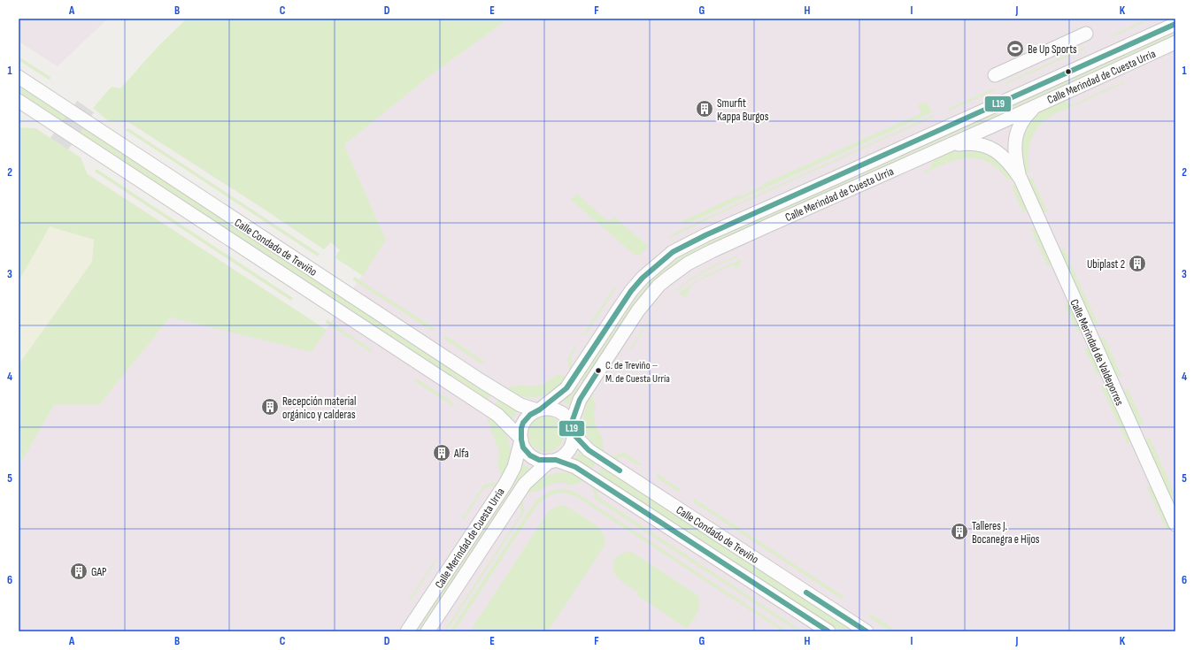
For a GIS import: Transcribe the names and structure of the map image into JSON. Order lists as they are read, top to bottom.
{
  "streets": {
    "street": ["Calle Merindad de Cuesta Urria", "Calle Condado de Treviño", "Calle Merindad de Valdeporres"]
  },
  "crossings": [
    ["Calle Merindad de Cuesta Urria", "Calle Condado de Treviño"],
    ["Calle Merindad de Cuesta Urria", "Calle Merindad de Valdeporres"]
  ],
  "places": {
    "sports": ["Be Up Sports"],
    "building": [
      "Smurfit Kappa Burgos",
      "Ubiplast 2",
      "Recepción material orgánico y calderas",
      "Alfa",
      "Talleres J. Bocanegra e Hijos",
      "GAP"
    ],
    "other": ["C. de Treviño – M. de Cuesta Urría"]
  },
  "lines": ["transit line L19"],
  "grid": {
    "columns": [
      "A",
      "B",
      "C",
      "D",
      "E",
      "F",
      "G",
      "H",
      "I",
      "J",
      "K"
    ],
    "rows": [
      "1",
      "2",
      "3",
      "4",
      "5",
      "6"
    ]
  }
}
